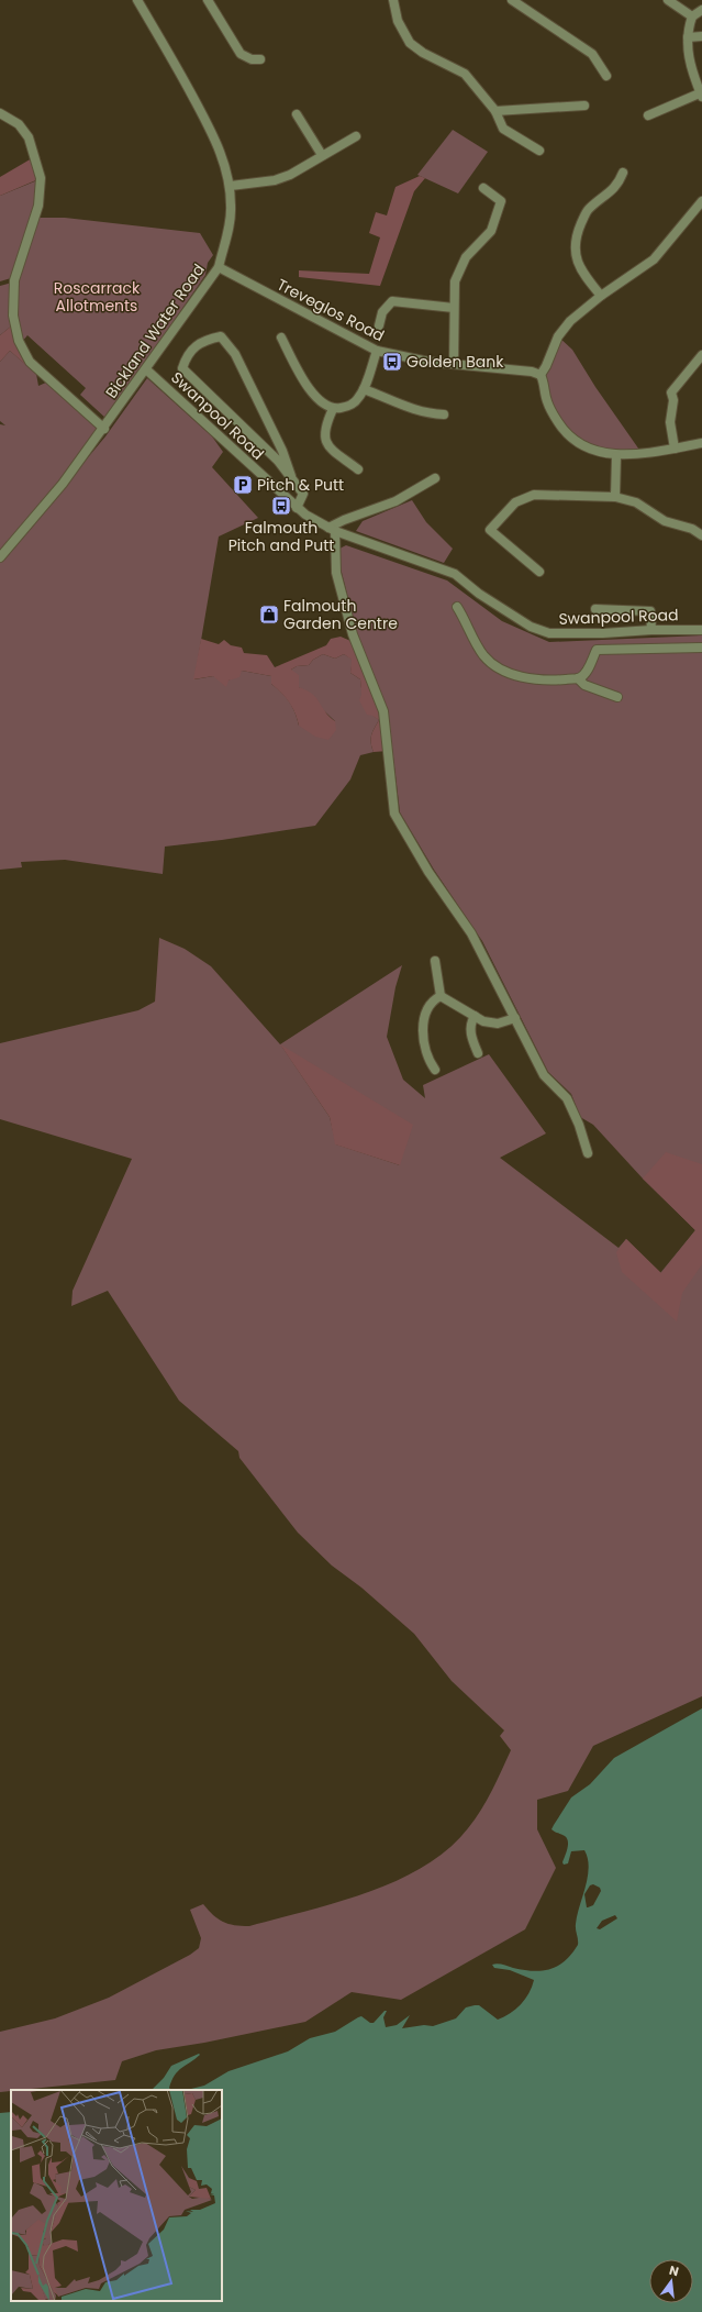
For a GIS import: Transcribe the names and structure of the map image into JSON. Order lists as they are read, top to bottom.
{
  "streets": {
    "street": ["Treveglos Road", "Bickland Water Road", "Swanpool Road"]
  },
  "crossings": [
    ["Treveglos Road", "Bickland Water Road"],
    ["Bickland Water Road", "Swanpool Road"]
  ],
  "parks": ["Roscarrack Allotments"],
  "places": {
    "bus stop": ["Golden Bank", "Falmouth Pitch and Putt"],
    "parking": ["Pitch & Putt"],
    "shop": ["Falmouth Garden Centre"]
  },
  "north": "top"
}
